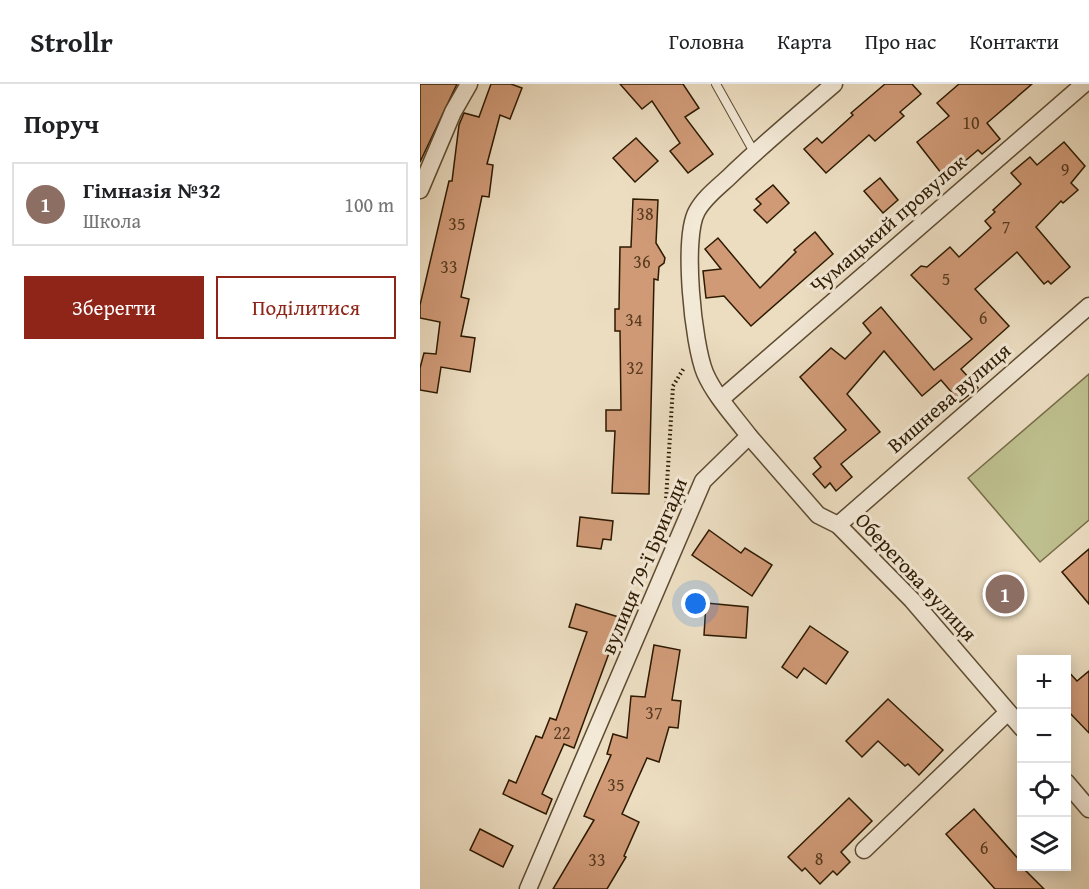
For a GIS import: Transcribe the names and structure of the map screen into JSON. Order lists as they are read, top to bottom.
{
  "streets": {
    "street": [
      "Чумацький провулок",
      "Вишнева вулиця",
      "вулиця 79-ї Бригади",
      "Оберегова вулиця"
    ]
  },
  "crossings": [
    ["Вишнева вулиця", "Оберегова вулиця"],
    ["вулиця 79-ї Бригади", "Оберегова вулиця"]
  ],
  "house_numbers": [
    "10",
    "9",
    "38",
    "35",
    "7",
    "36",
    "33",
    "5",
    "6",
    "34",
    "32",
    "37",
    "22",
    "35",
    "6",
    "8",
    "33"
  ],
  "page": {
    "header": "Strollr",
    "nav": [
      "Головна",
      "Карта",
      "Про нас",
      "Контакти"
    ],
    "heading": "Поруч",
    "list": [
      {
        "mark": "1",
        "name": "Гімназія №32",
        "note": "Школа",
        "value": "100 m"
      }
    ],
    "buttons": ["Зберегти", "Поділитися"],
    "pins": "1",
    "map_buttons": ["+", "−"]
  }
}
